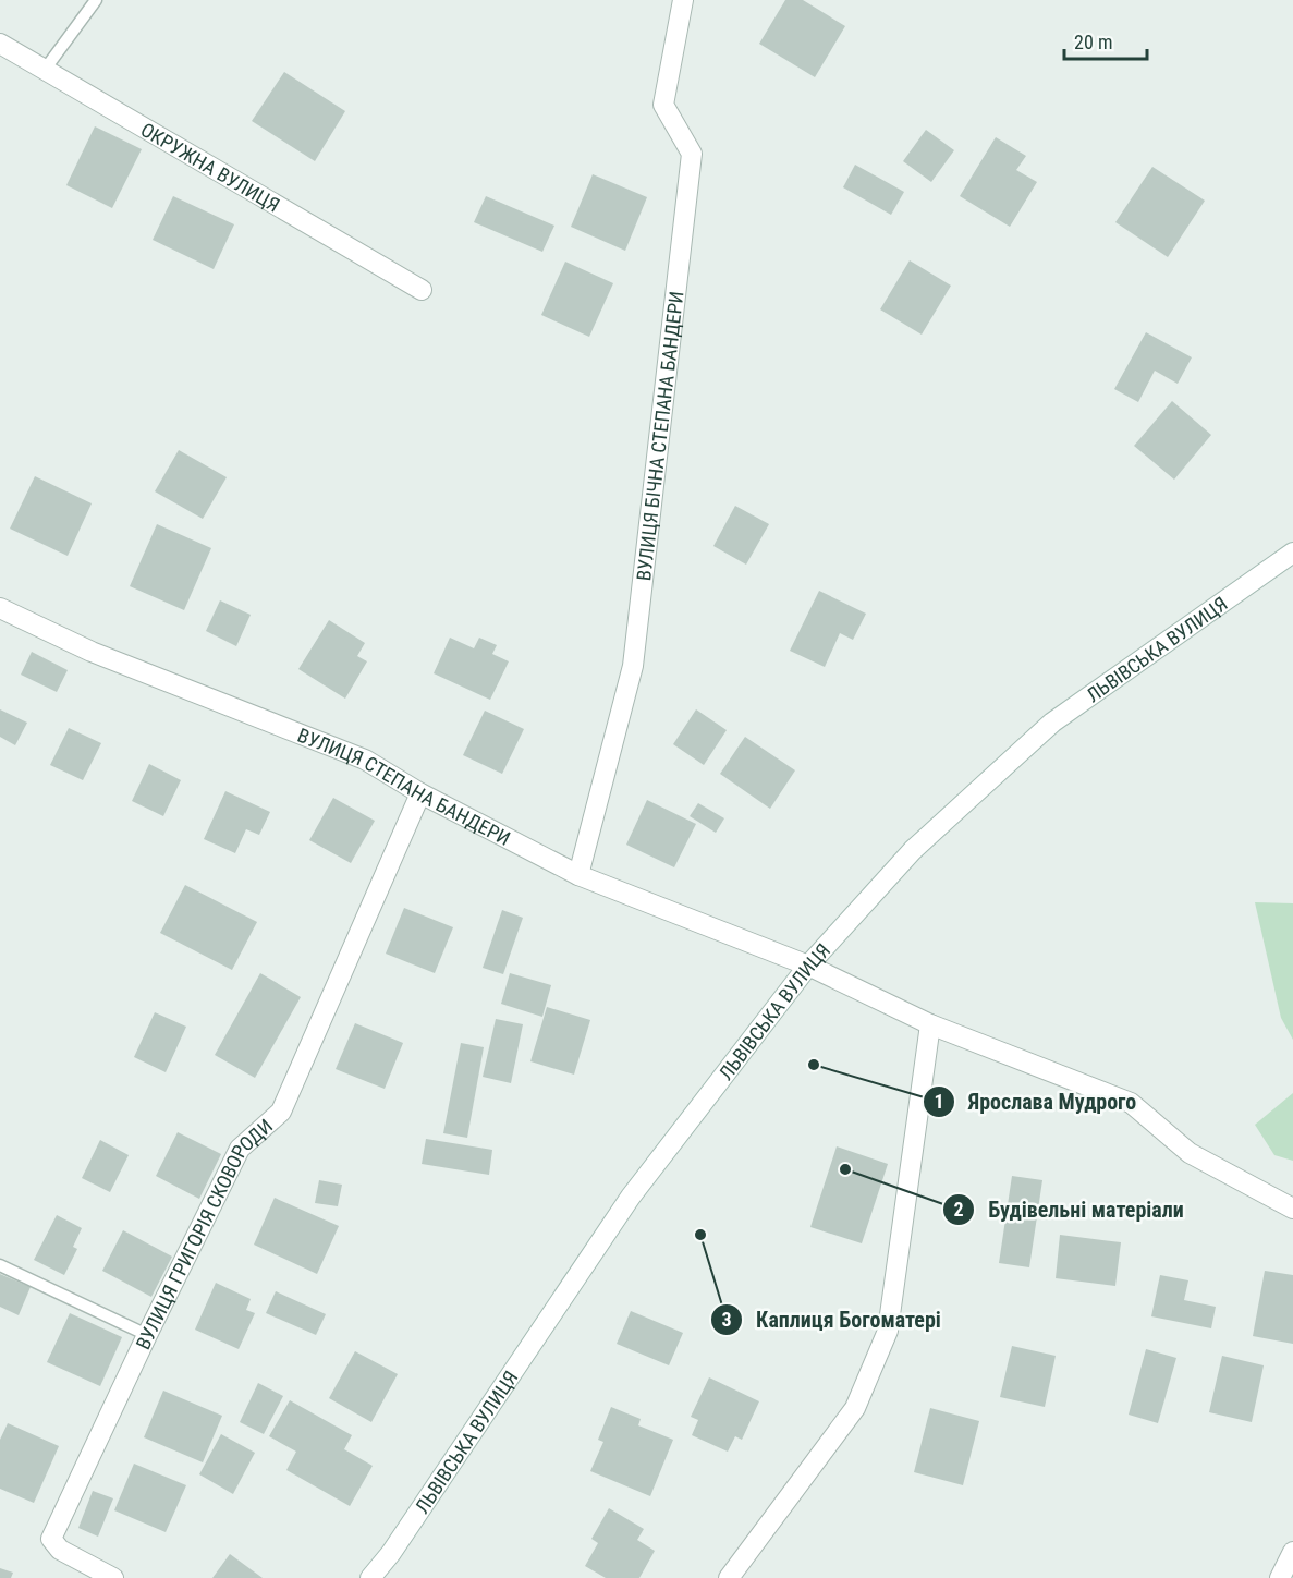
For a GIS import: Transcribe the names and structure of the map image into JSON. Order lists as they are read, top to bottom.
{
  "streets": {
    "street": [
      "ОКРУЖНА ВУЛИЦЯ",
      "ВУЛИЦЯ БІЧНА СТЕПАНА БАНДЕРИ",
      "ЛЬВІВСЬКА ВУЛИЦЯ",
      "ВУЛИЦЯ СТЕПАНА БАНДЕРИ",
      "ВУЛИЦЯ ГРИГОРІЯ СКОВОРОДИ"
    ]
  },
  "crossings": [
    ["ВУЛИЦЯ БІЧНА СТЕПАНА БАНДЕРИ", "ВУЛИЦЯ СТЕПАНА БАНДЕРИ"],
    ["ЛЬВІВСЬКА ВУЛИЦЯ", "ВУЛИЦЯ СТЕПАНА БАНДЕРИ"],
    ["ВУЛИЦЯ СТЕПАНА БАНДЕРИ", "ВУЛИЦЯ ГРИГОРІЯ СКОВОРОДИ"]
  ],
  "places": ["Ярослава Мудрого", "Будівельні матеріали", "Каплиця Богоматері"],
  "scale_bar": "20 m"
}
